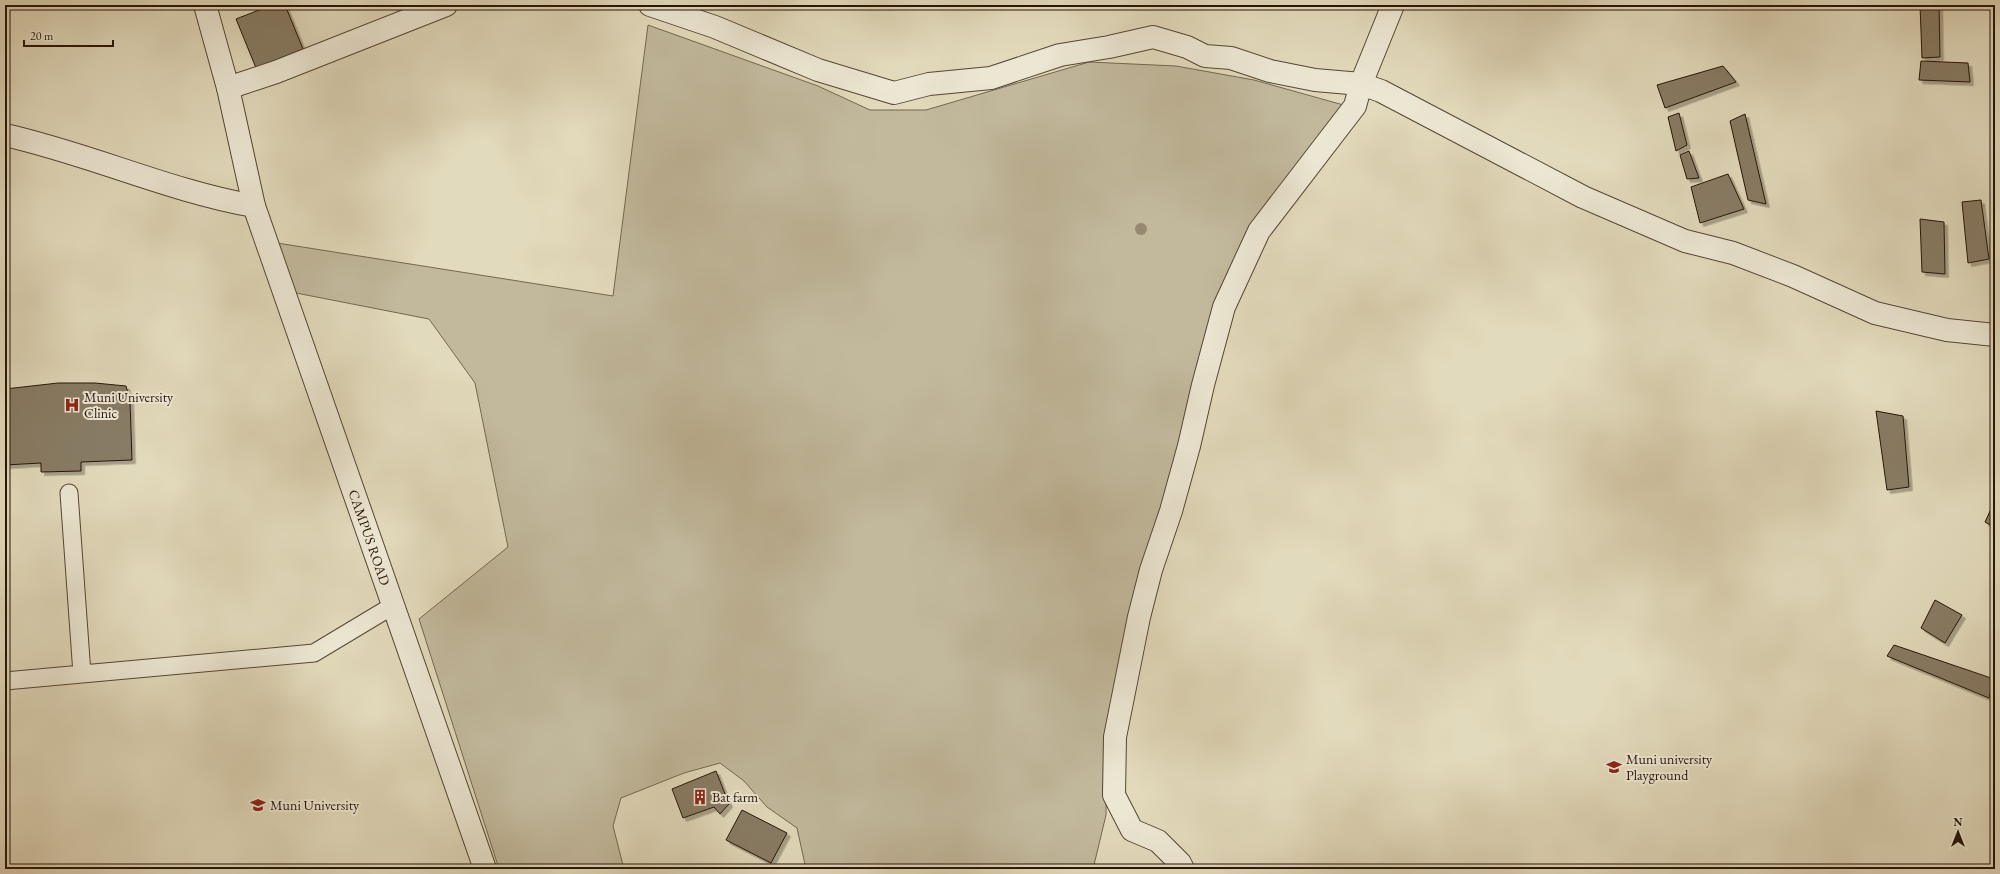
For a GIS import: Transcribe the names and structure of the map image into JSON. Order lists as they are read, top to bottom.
{
  "streets": {
    "street": ["CAMPUS ROAD"]
  },
  "places": {
    "hospital": ["Muni University Clinic"],
    "school or university": ["Muni university Playground", "Muni University"],
    "building": ["Bat farm"]
  },
  "scale_bar": "20 m",
  "north": "top"
}
